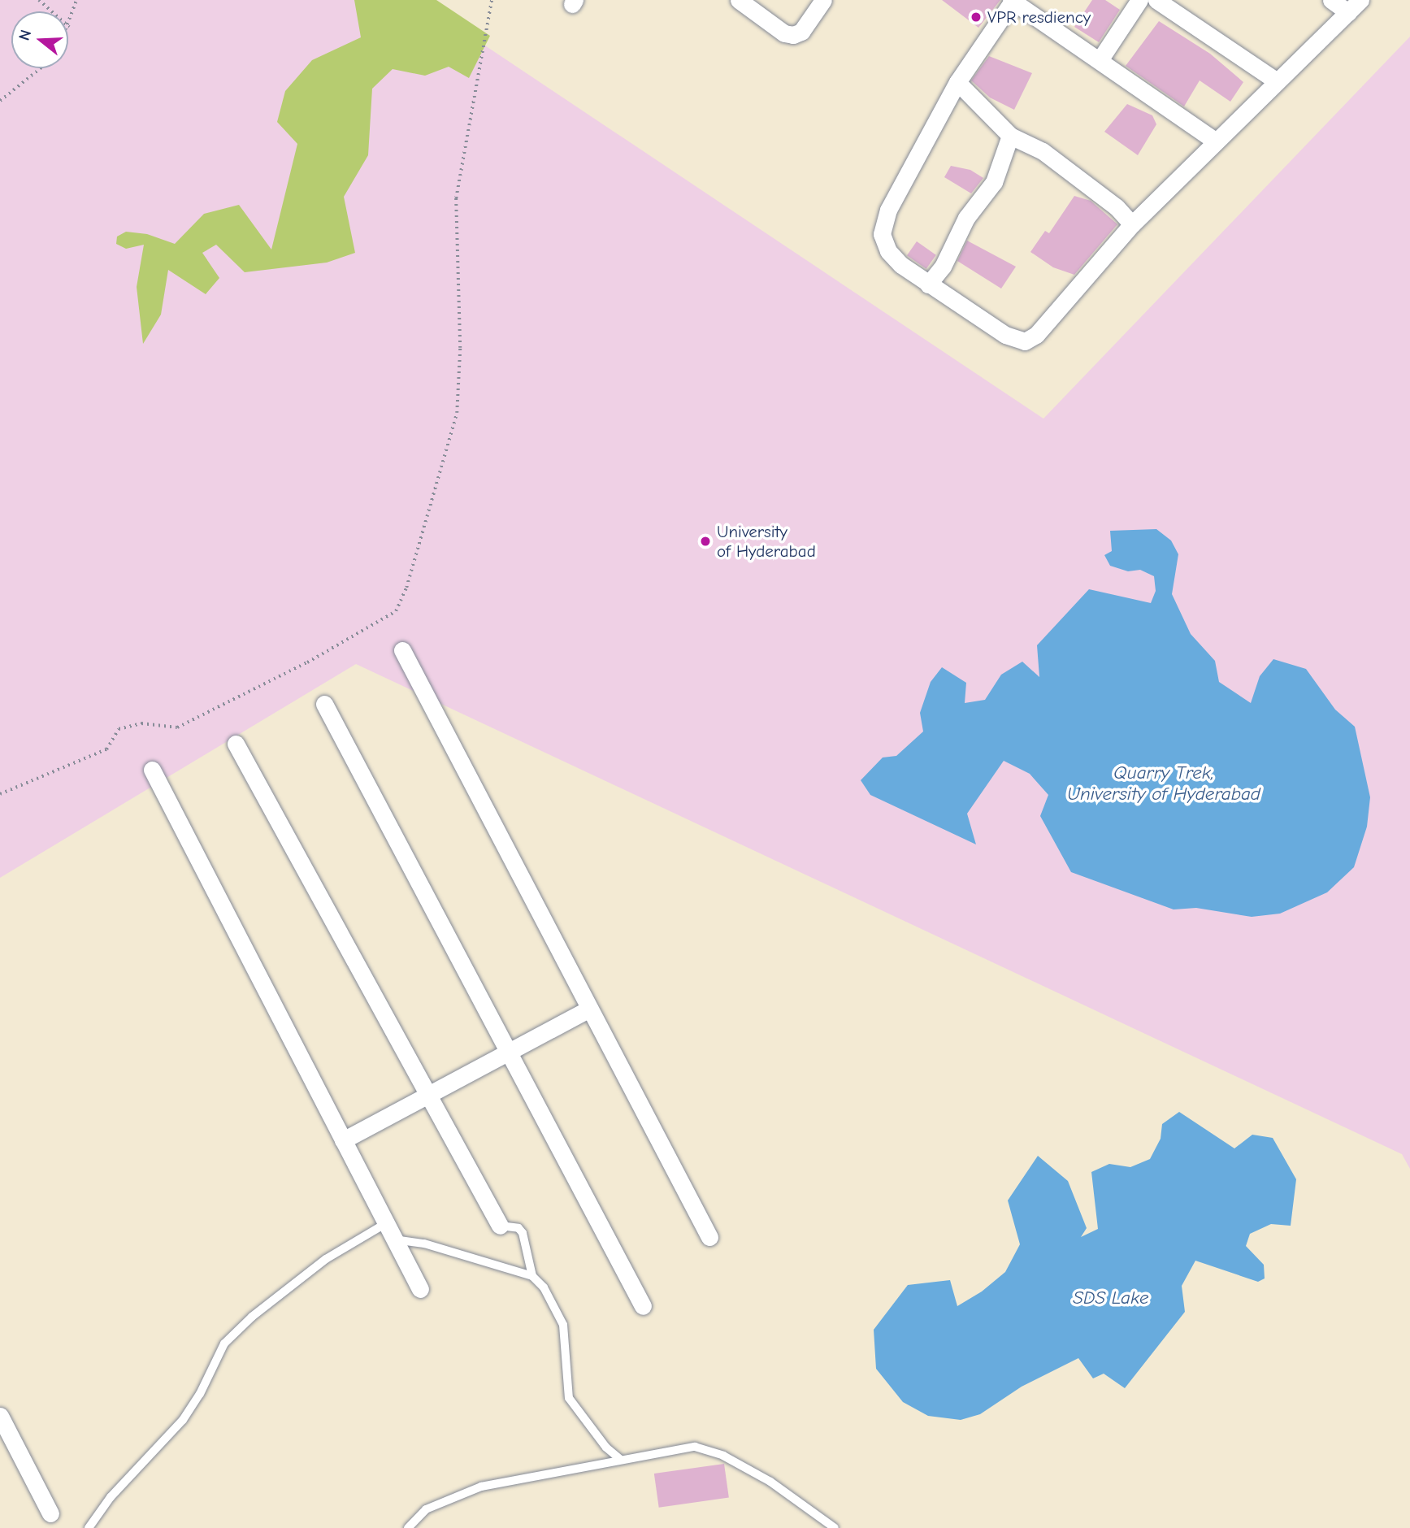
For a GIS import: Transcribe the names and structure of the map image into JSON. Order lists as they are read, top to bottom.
{
  "water": ["Quarry Trek, University of Hyderabad", "SDS Lake"],
  "places": ["VPR resdiency", "University of Hyderabad"],
  "north": "left"
}
